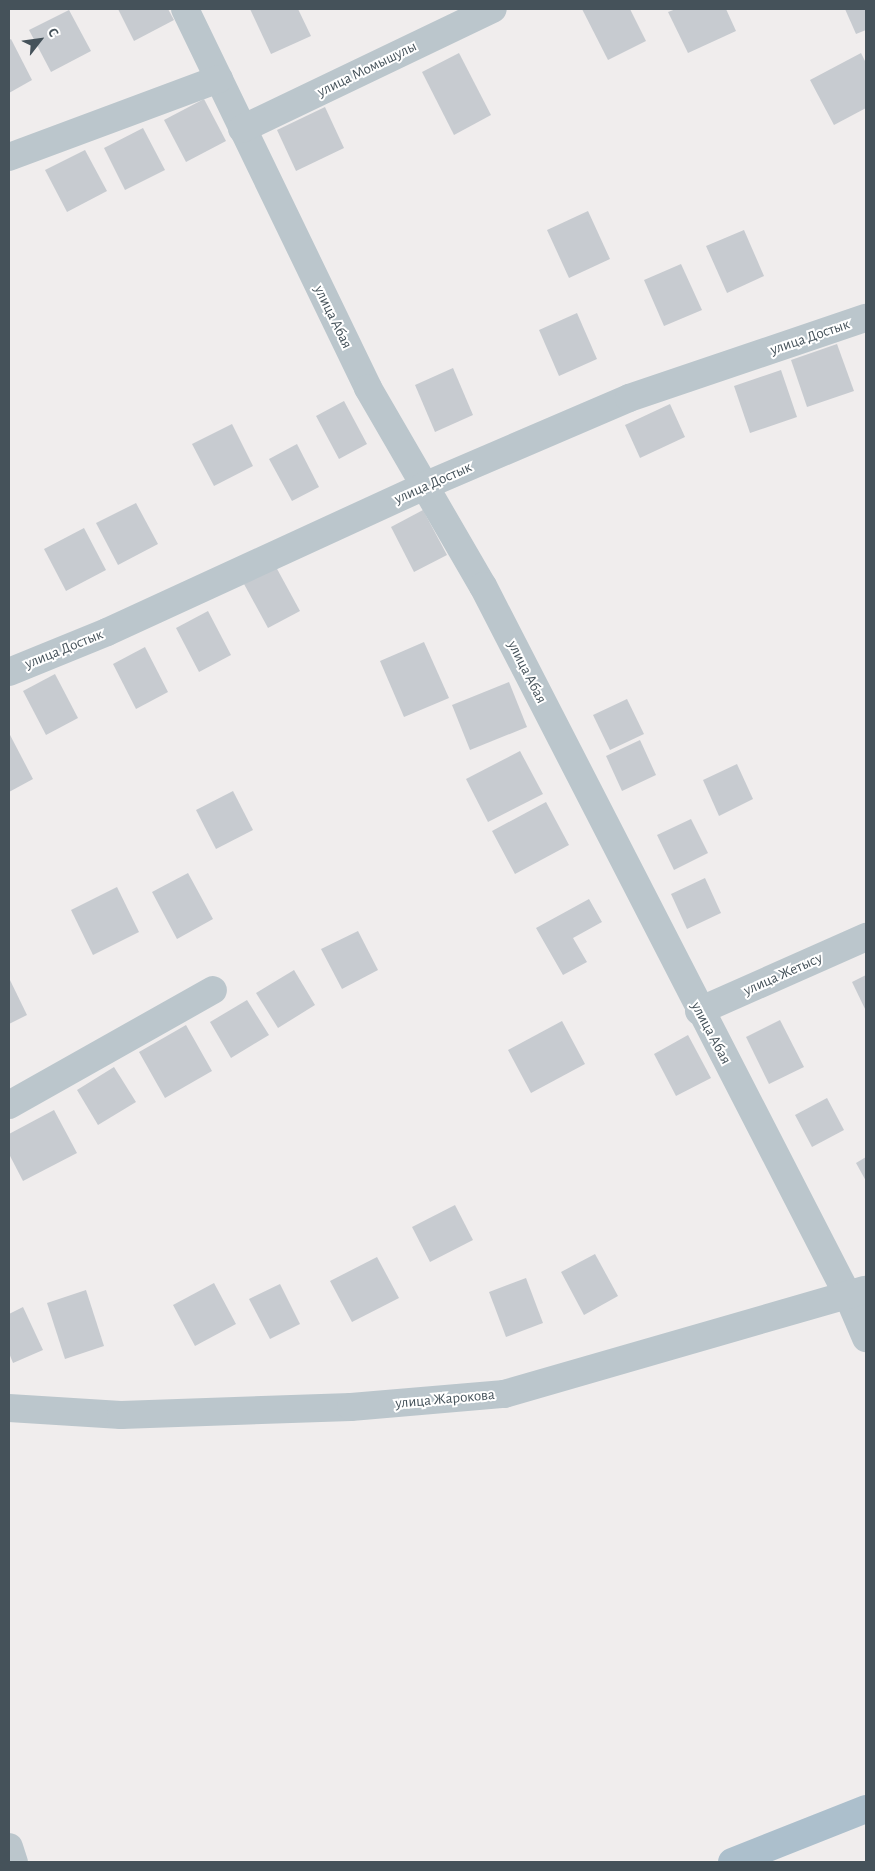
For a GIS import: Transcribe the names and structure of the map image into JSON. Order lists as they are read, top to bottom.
{
  "streets": {
    "street": [
      "улица Момышулы",
      "улица Абая",
      "улица Достык",
      "улица Жетысу",
      "улица Жарокова"
    ]
  },
  "crossings": [
    ["улица Момышулы", "улица Абая"],
    ["улица Абая", "улица Достык"],
    ["улица Абая", "улица Жетысу"],
    ["улица Абая", "улица Жарокова"]
  ],
  "north": "top right"
}
